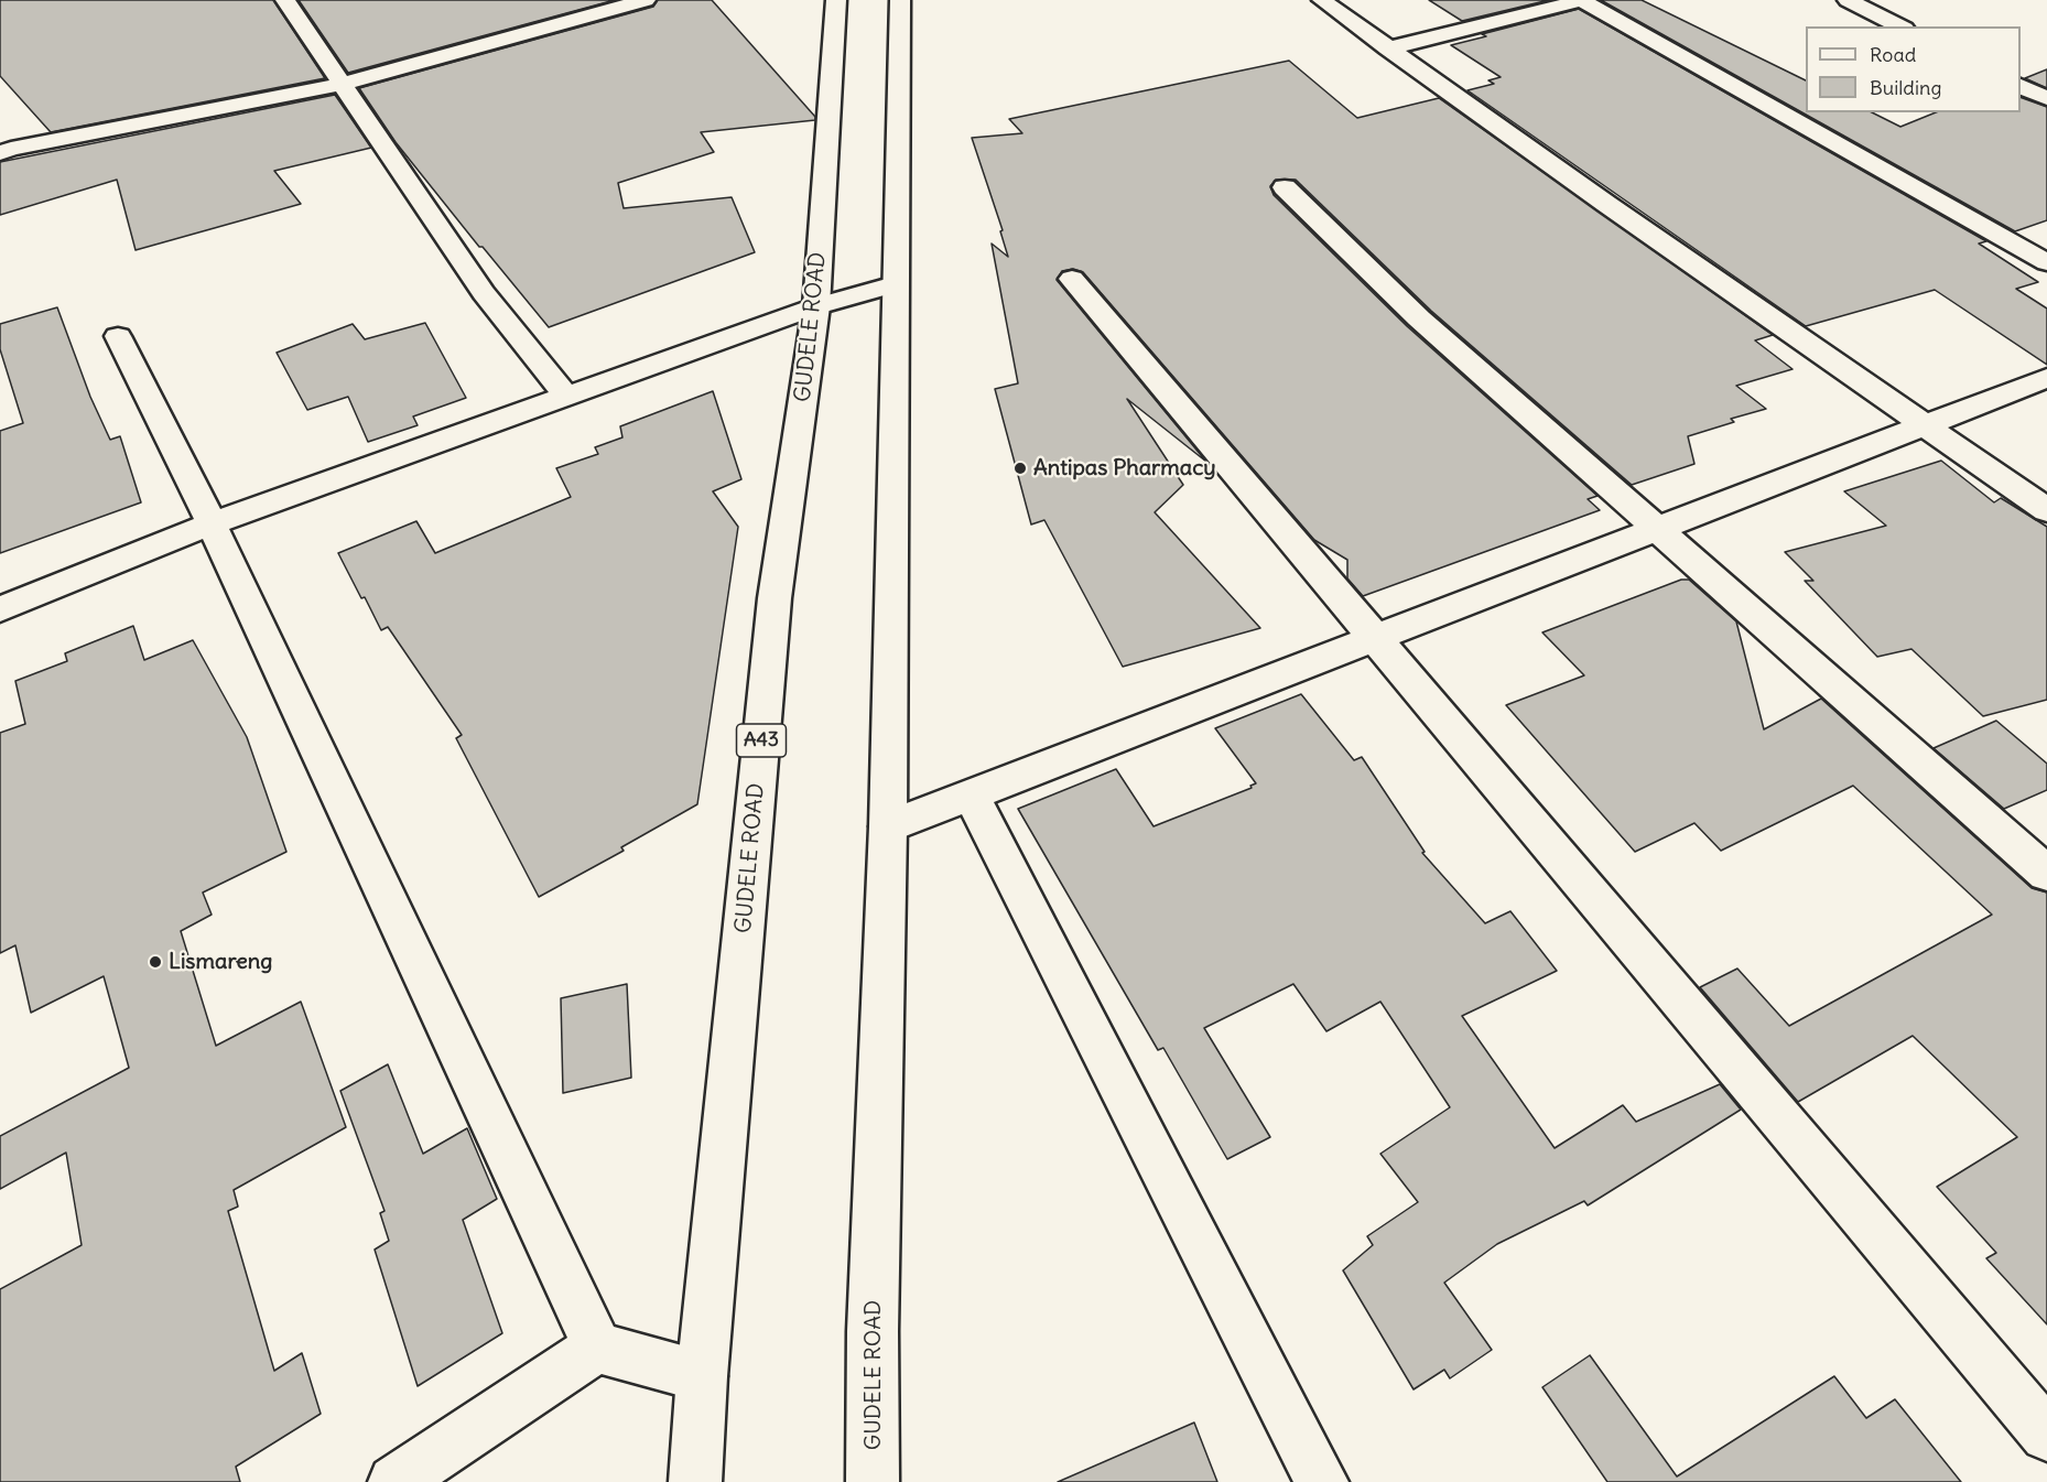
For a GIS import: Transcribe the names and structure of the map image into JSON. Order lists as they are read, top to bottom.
{
  "streets": {
    "main road": ["GUDELE ROAD", "A43"]
  },
  "places": ["Antipas Pharmacy", "Lismareng"],
  "legend": ["Road", "Building"]
}
